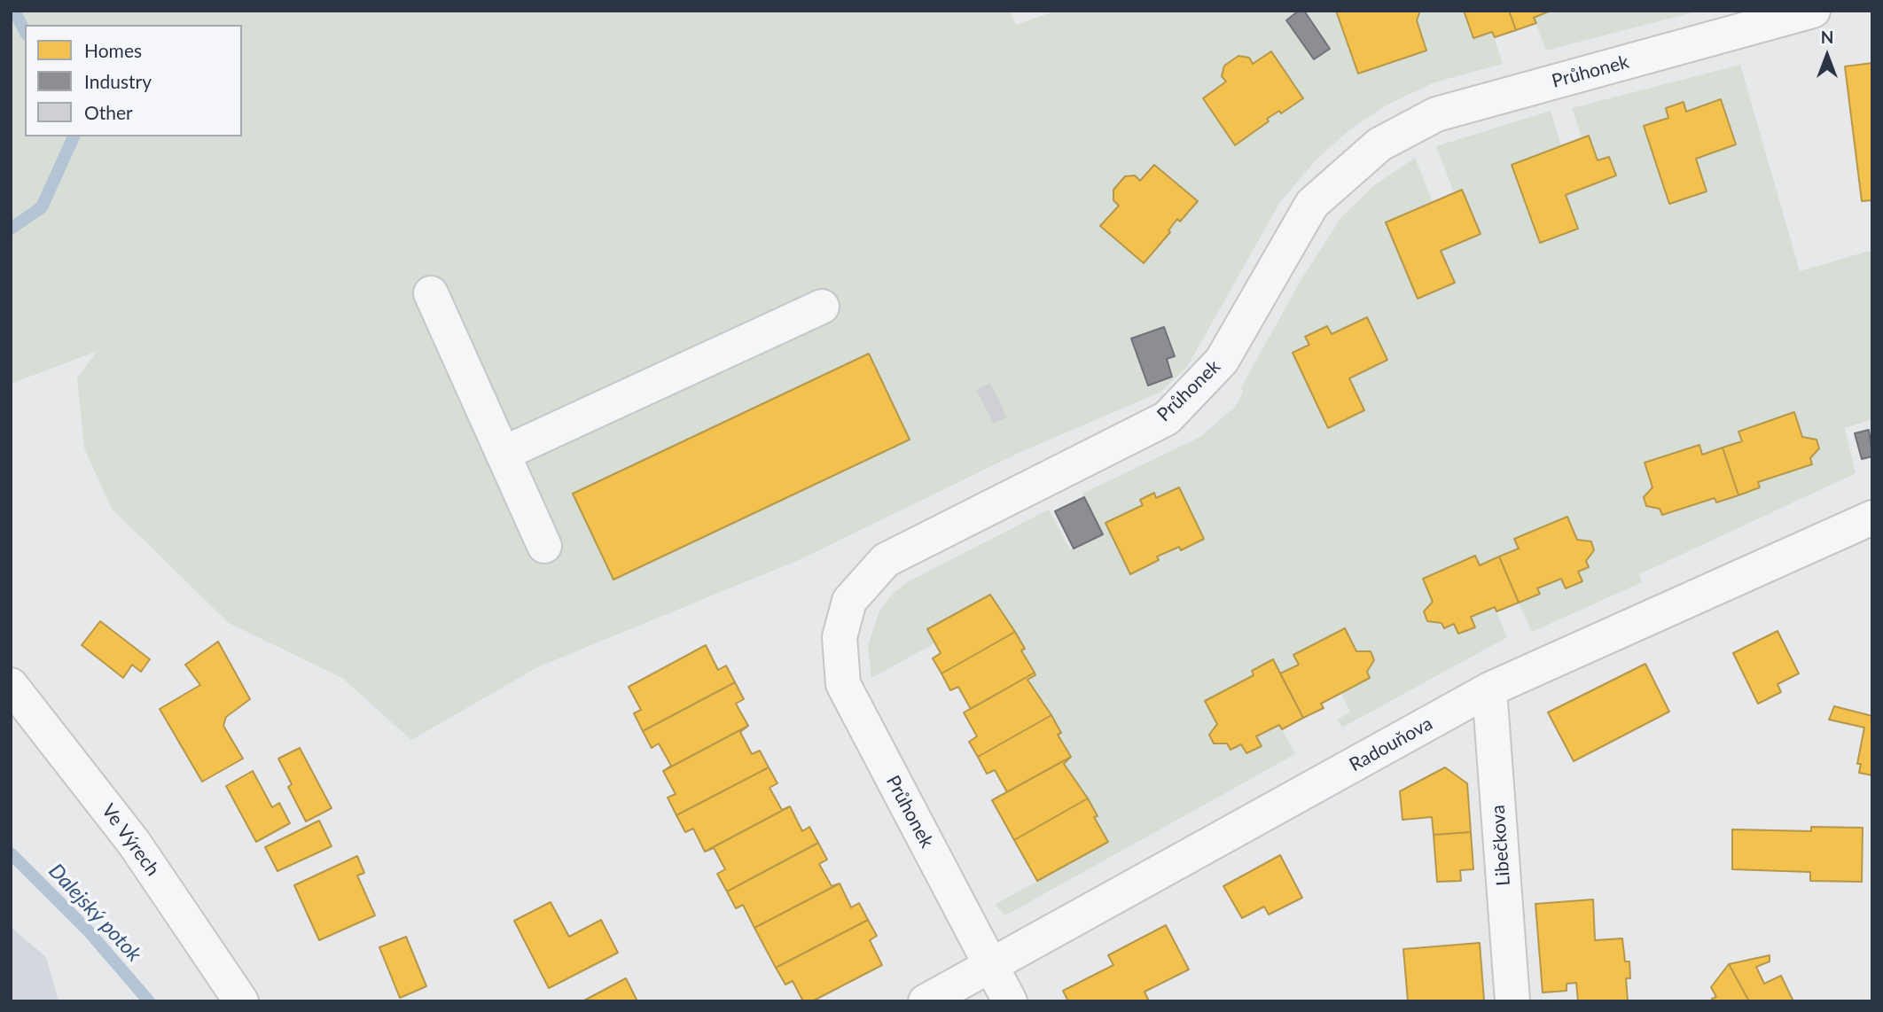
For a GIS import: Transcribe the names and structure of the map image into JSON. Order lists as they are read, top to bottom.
{
  "streets": {
    "street": [
      "Průhonek",
      "Radouňova",
      "Ve Výrech",
      "Libečkova"
    ]
  },
  "crossings": [
    ["Průhonek", "Radouňova"],
    ["Radouňova", "Libečkova"]
  ],
  "water": ["Dalejský potok"],
  "legend": ["Homes", "Industry", "Other"],
  "north": "top"
}
